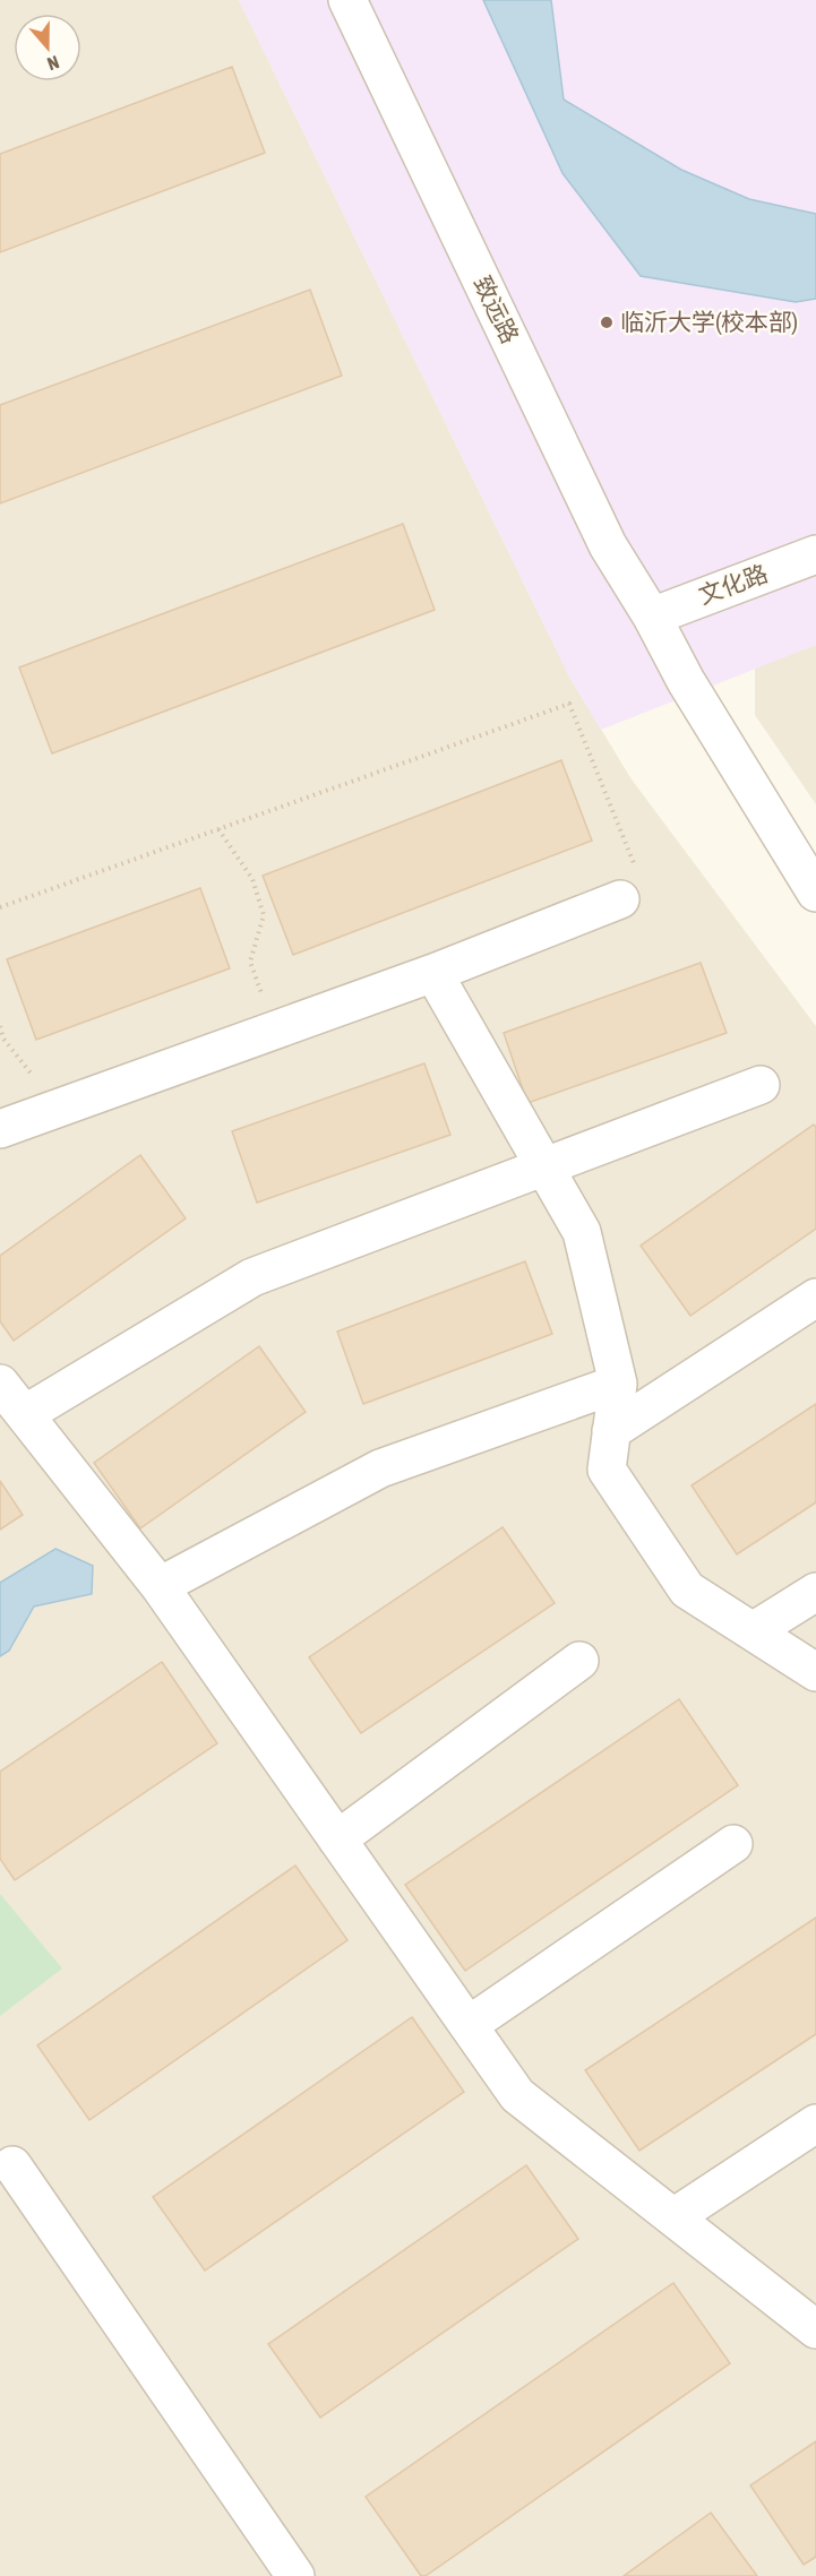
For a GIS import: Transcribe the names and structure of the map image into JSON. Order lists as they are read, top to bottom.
{
  "streets": {
    "street": ["致远路", "文化路"]
  },
  "crossings": [
    ["致远路", "文化路"]
  ],
  "places": ["临沂大学(校本部)"],
  "north": "bottom"
}
